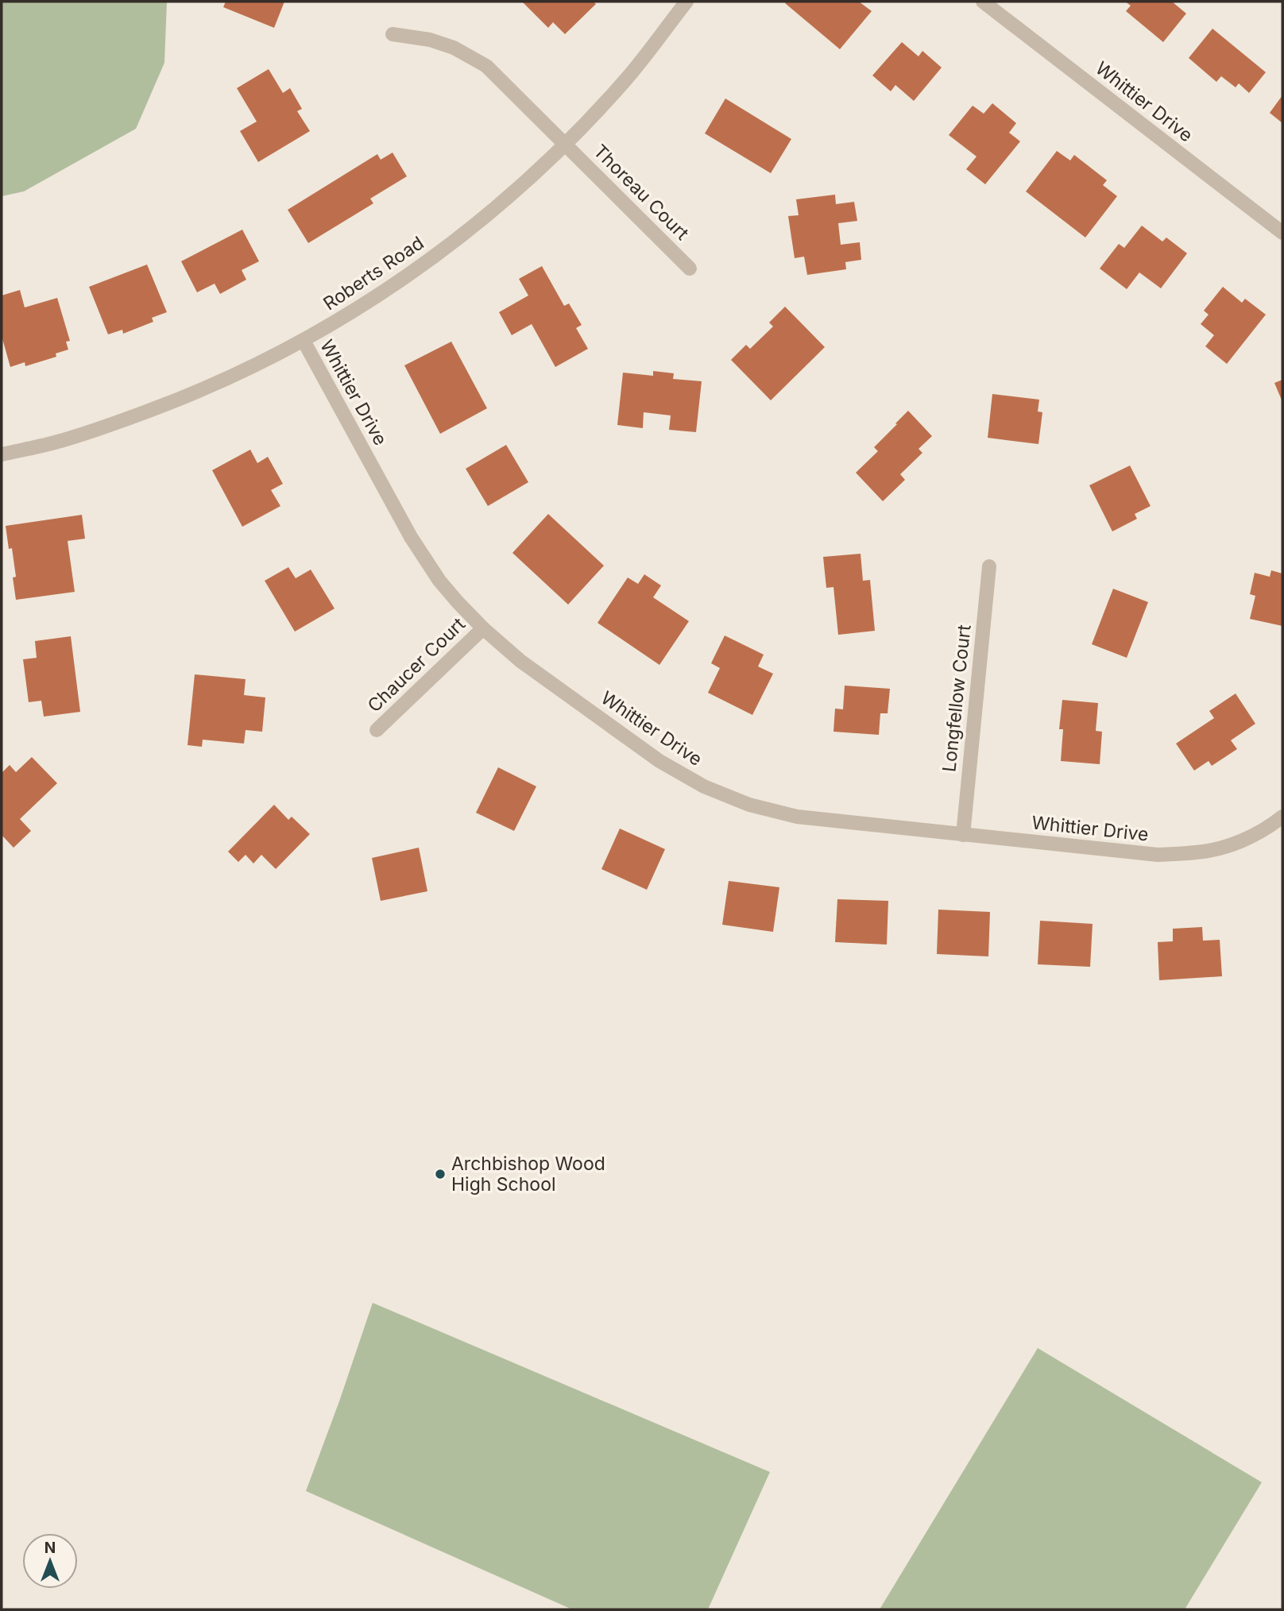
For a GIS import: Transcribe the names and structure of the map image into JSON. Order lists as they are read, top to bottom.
{
  "streets": {
    "street": [
      "Whittier Drive",
      "Thoreau Court",
      "Roberts Road",
      "Chaucer Court",
      "Longfellow Court"
    ]
  },
  "crossings": [
    ["Whittier Drive", "Roberts Road"],
    ["Whittier Drive", "Chaucer Court"],
    ["Whittier Drive", "Longfellow Court"],
    ["Thoreau Court", "Roberts Road"]
  ],
  "places": ["Archbishop Wood High School"],
  "north": "top"
}
